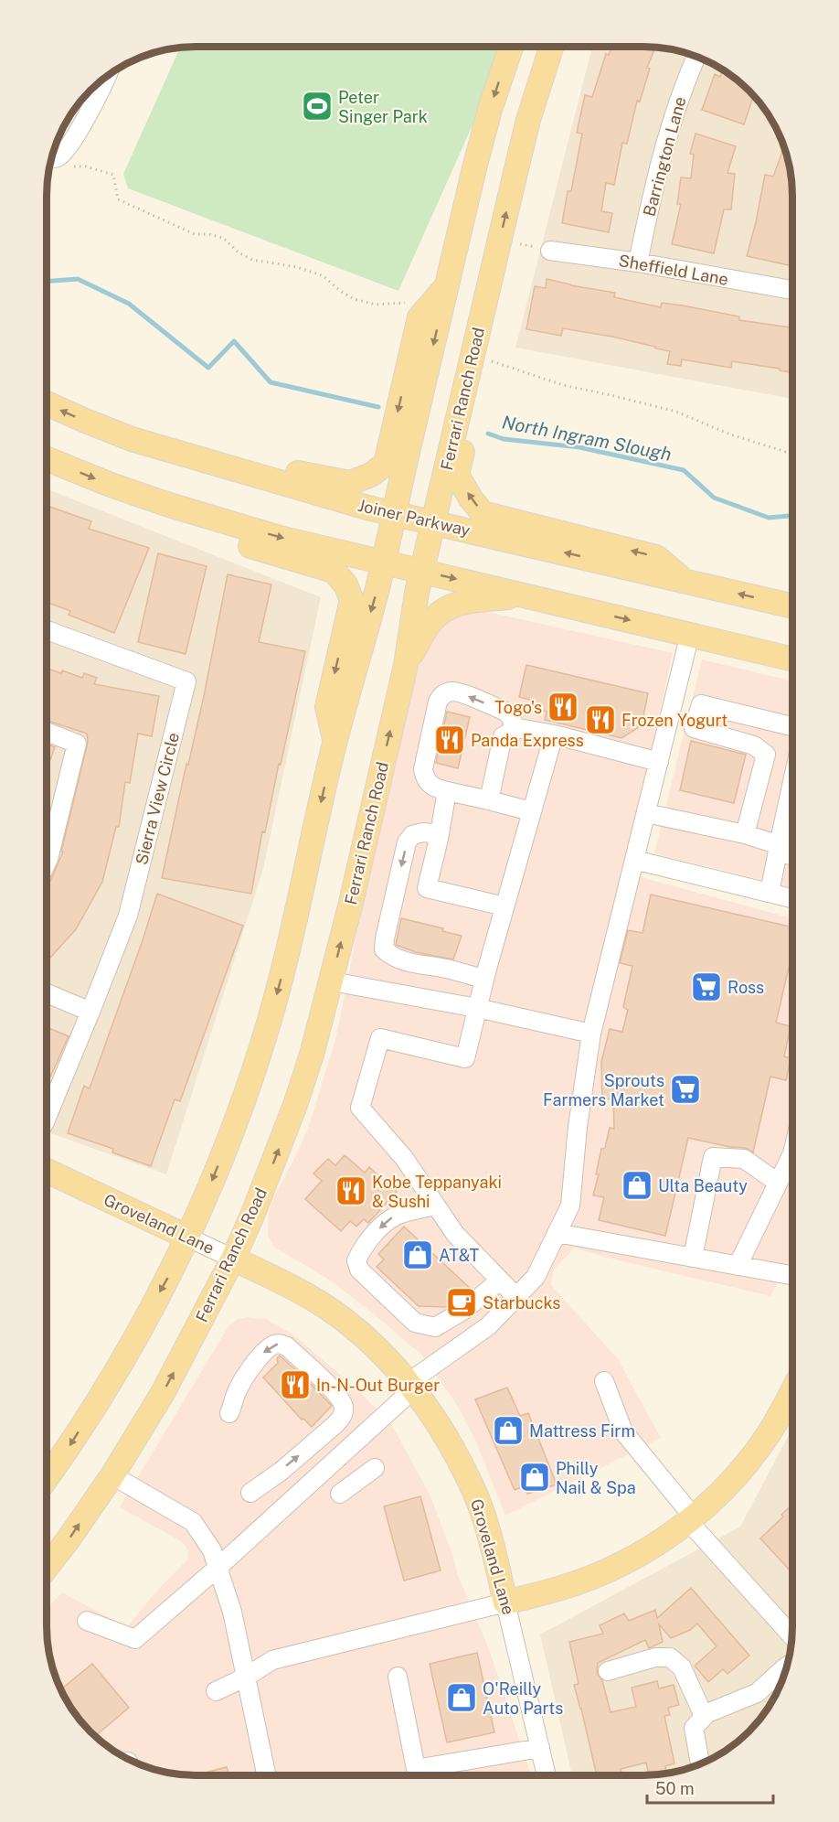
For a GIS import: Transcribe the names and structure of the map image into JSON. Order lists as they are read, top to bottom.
{
  "streets": {
    "main road": ["Ferrari Ranch Road", "Joiner Parkway", "Groveland Lane"],
    "street": ["Barrington Lane", "Sheffield Lane", "Sierra View Circle"]
  },
  "crossings": [
    ["Barrington Lane", "Sheffield Lane"],
    ["Ferrari Ranch Road", "Joiner Parkway"],
    ["Ferrari Ranch Road", "Groveland Lane"]
  ],
  "water": ["North Ingram Slough"],
  "places": {
    "sports": ["Peter Singer Park"],
    "restaurant": [
      "Togo's",
      "Frozen Yogurt",
      "Panda Express",
      "Kobe Teppanyaki & Sushi",
      "In-N-Out Burger"
    ],
    "supermarket": ["Ross", "Sprouts Farmers Market"],
    "shop": [
      "Ulta Beauty",
      "AT&T",
      "Mattress Firm",
      "Philly Nail & Spa",
      "O'Reilly Auto Parts"
    ],
    "cafe": ["Starbucks"]
  },
  "scale_bar": "50 m"
}
